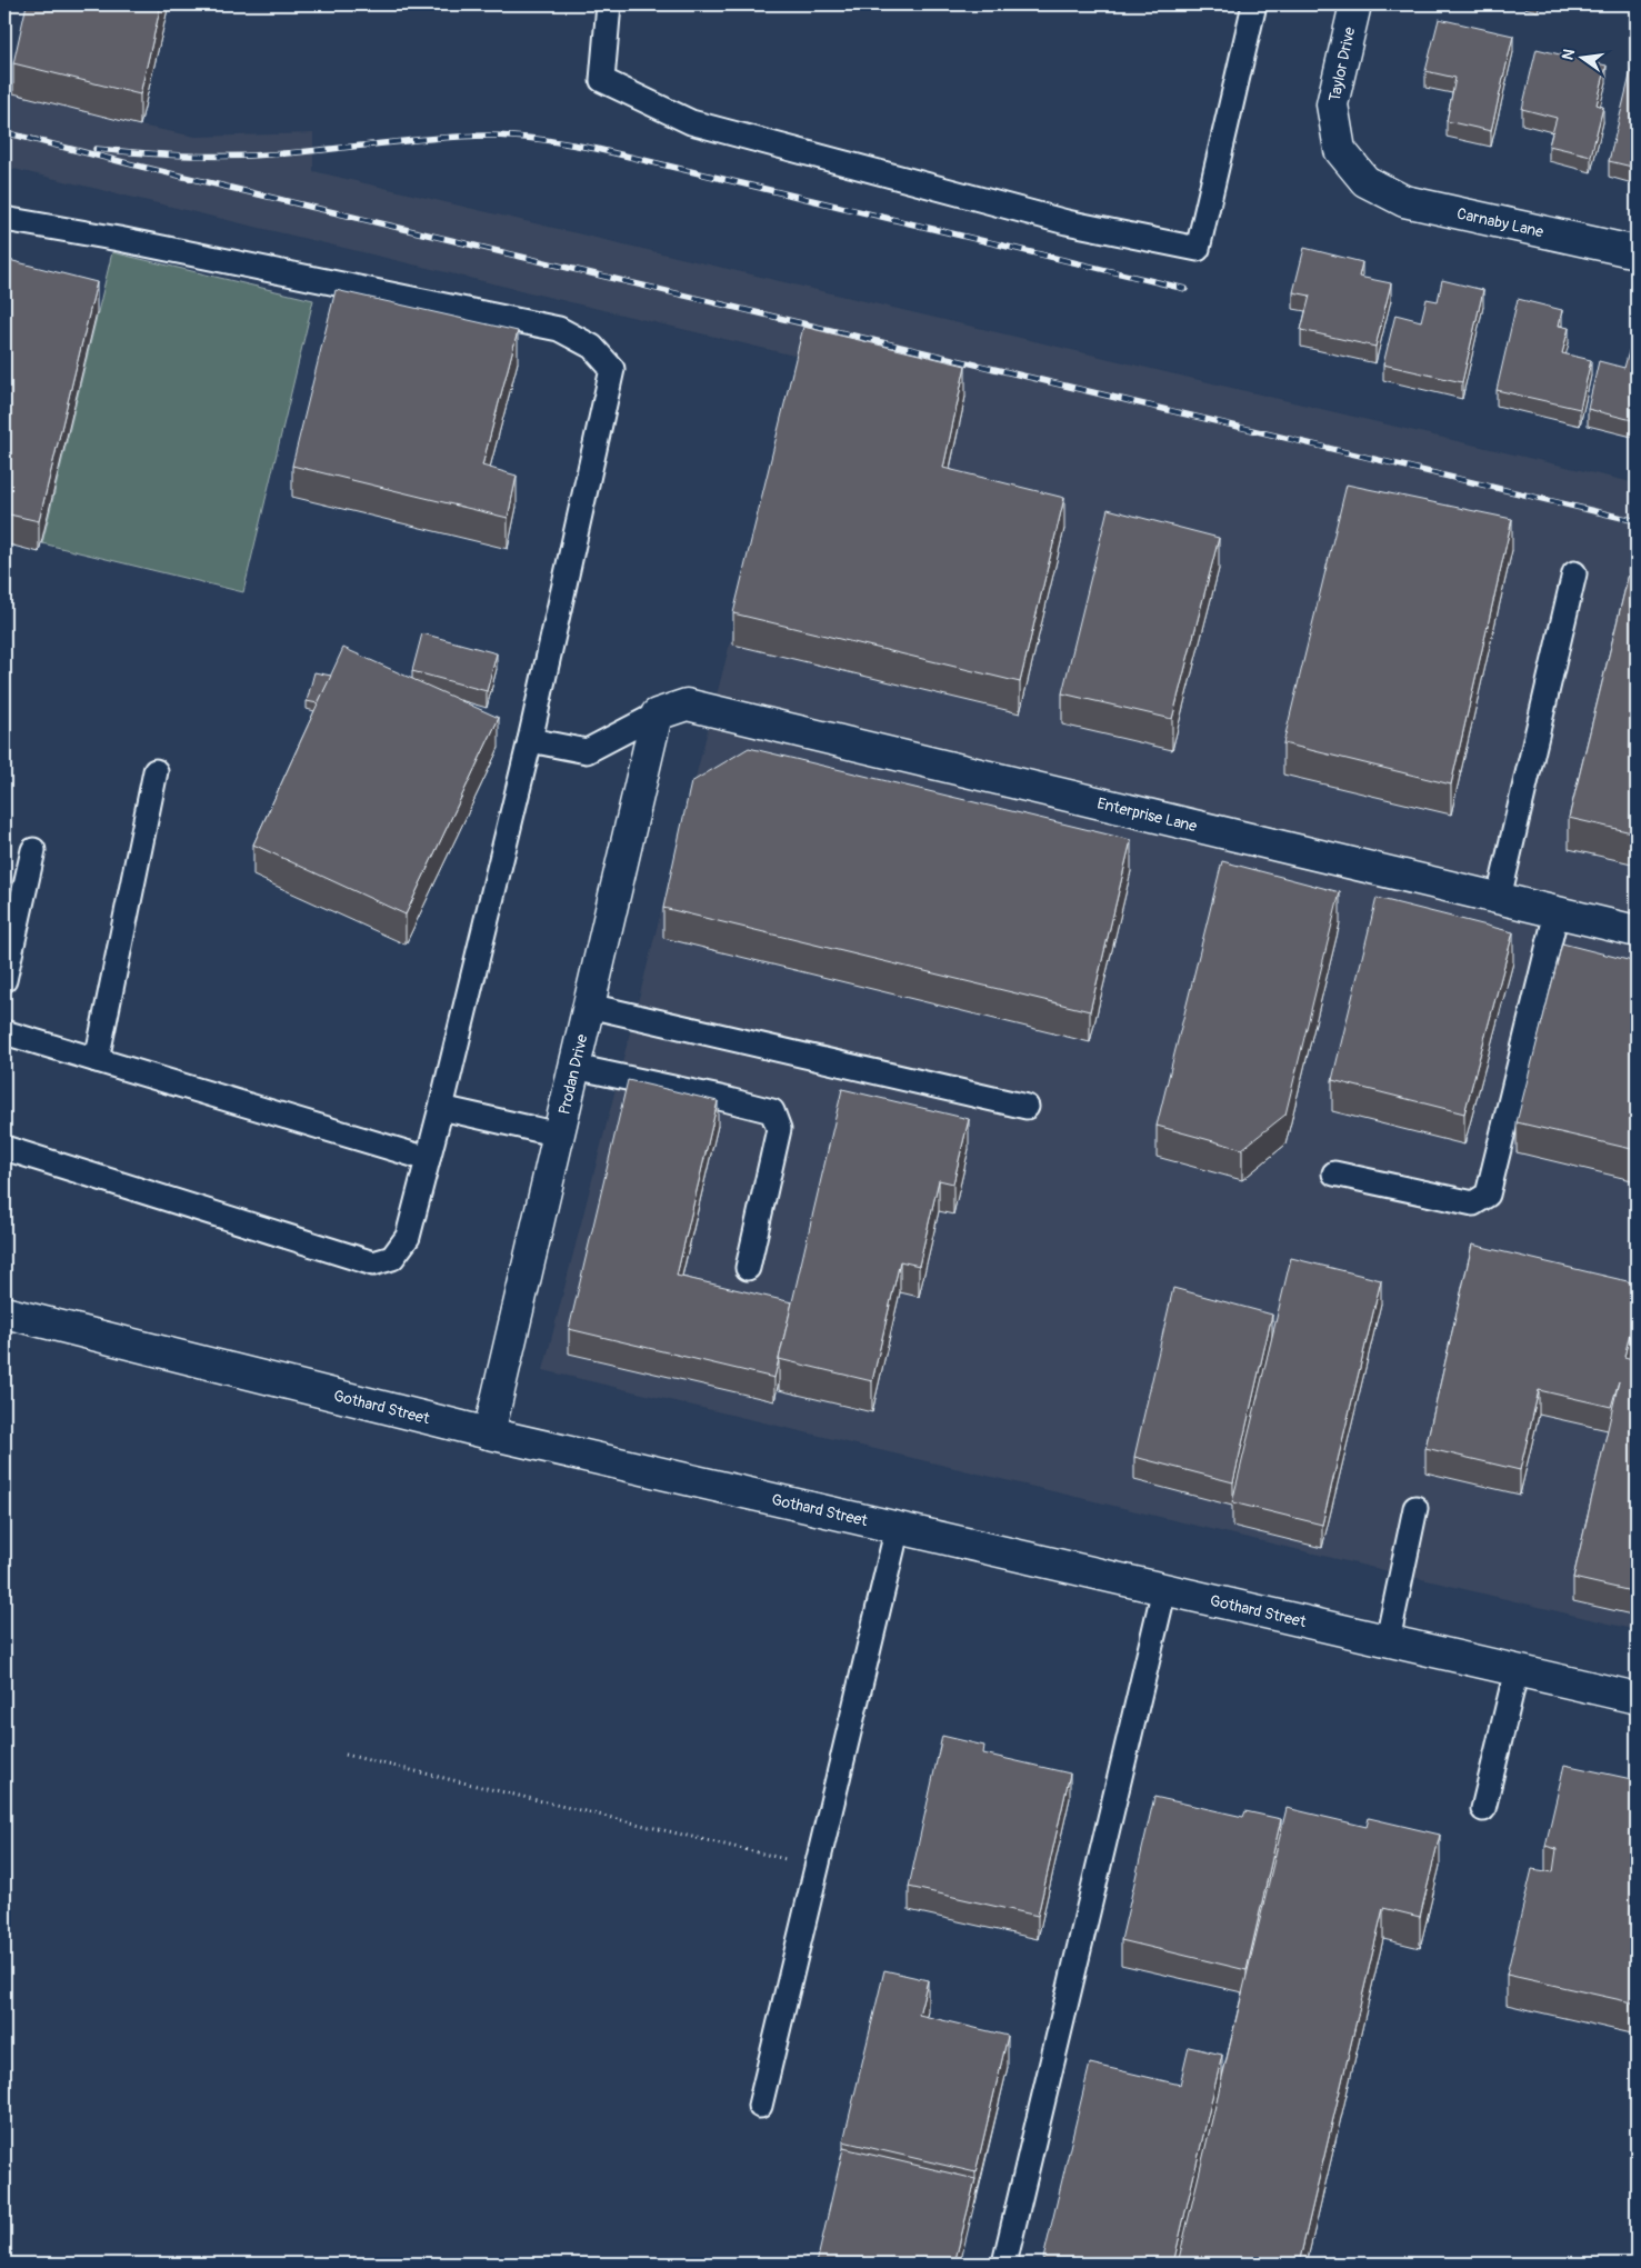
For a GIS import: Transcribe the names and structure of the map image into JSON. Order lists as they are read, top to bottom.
{
  "streets": {
    "street": [
      "Taylor Drive",
      "Carnaby Lane",
      "Enterprise Lane",
      "Prodan Drive",
      "Gothard Street"
    ]
  },
  "crossings": [
    ["Taylor Drive", "Carnaby Lane"],
    ["Enterprise Lane", "Prodan Drive"],
    ["Prodan Drive", "Gothard Street"]
  ],
  "north": "left"
}
